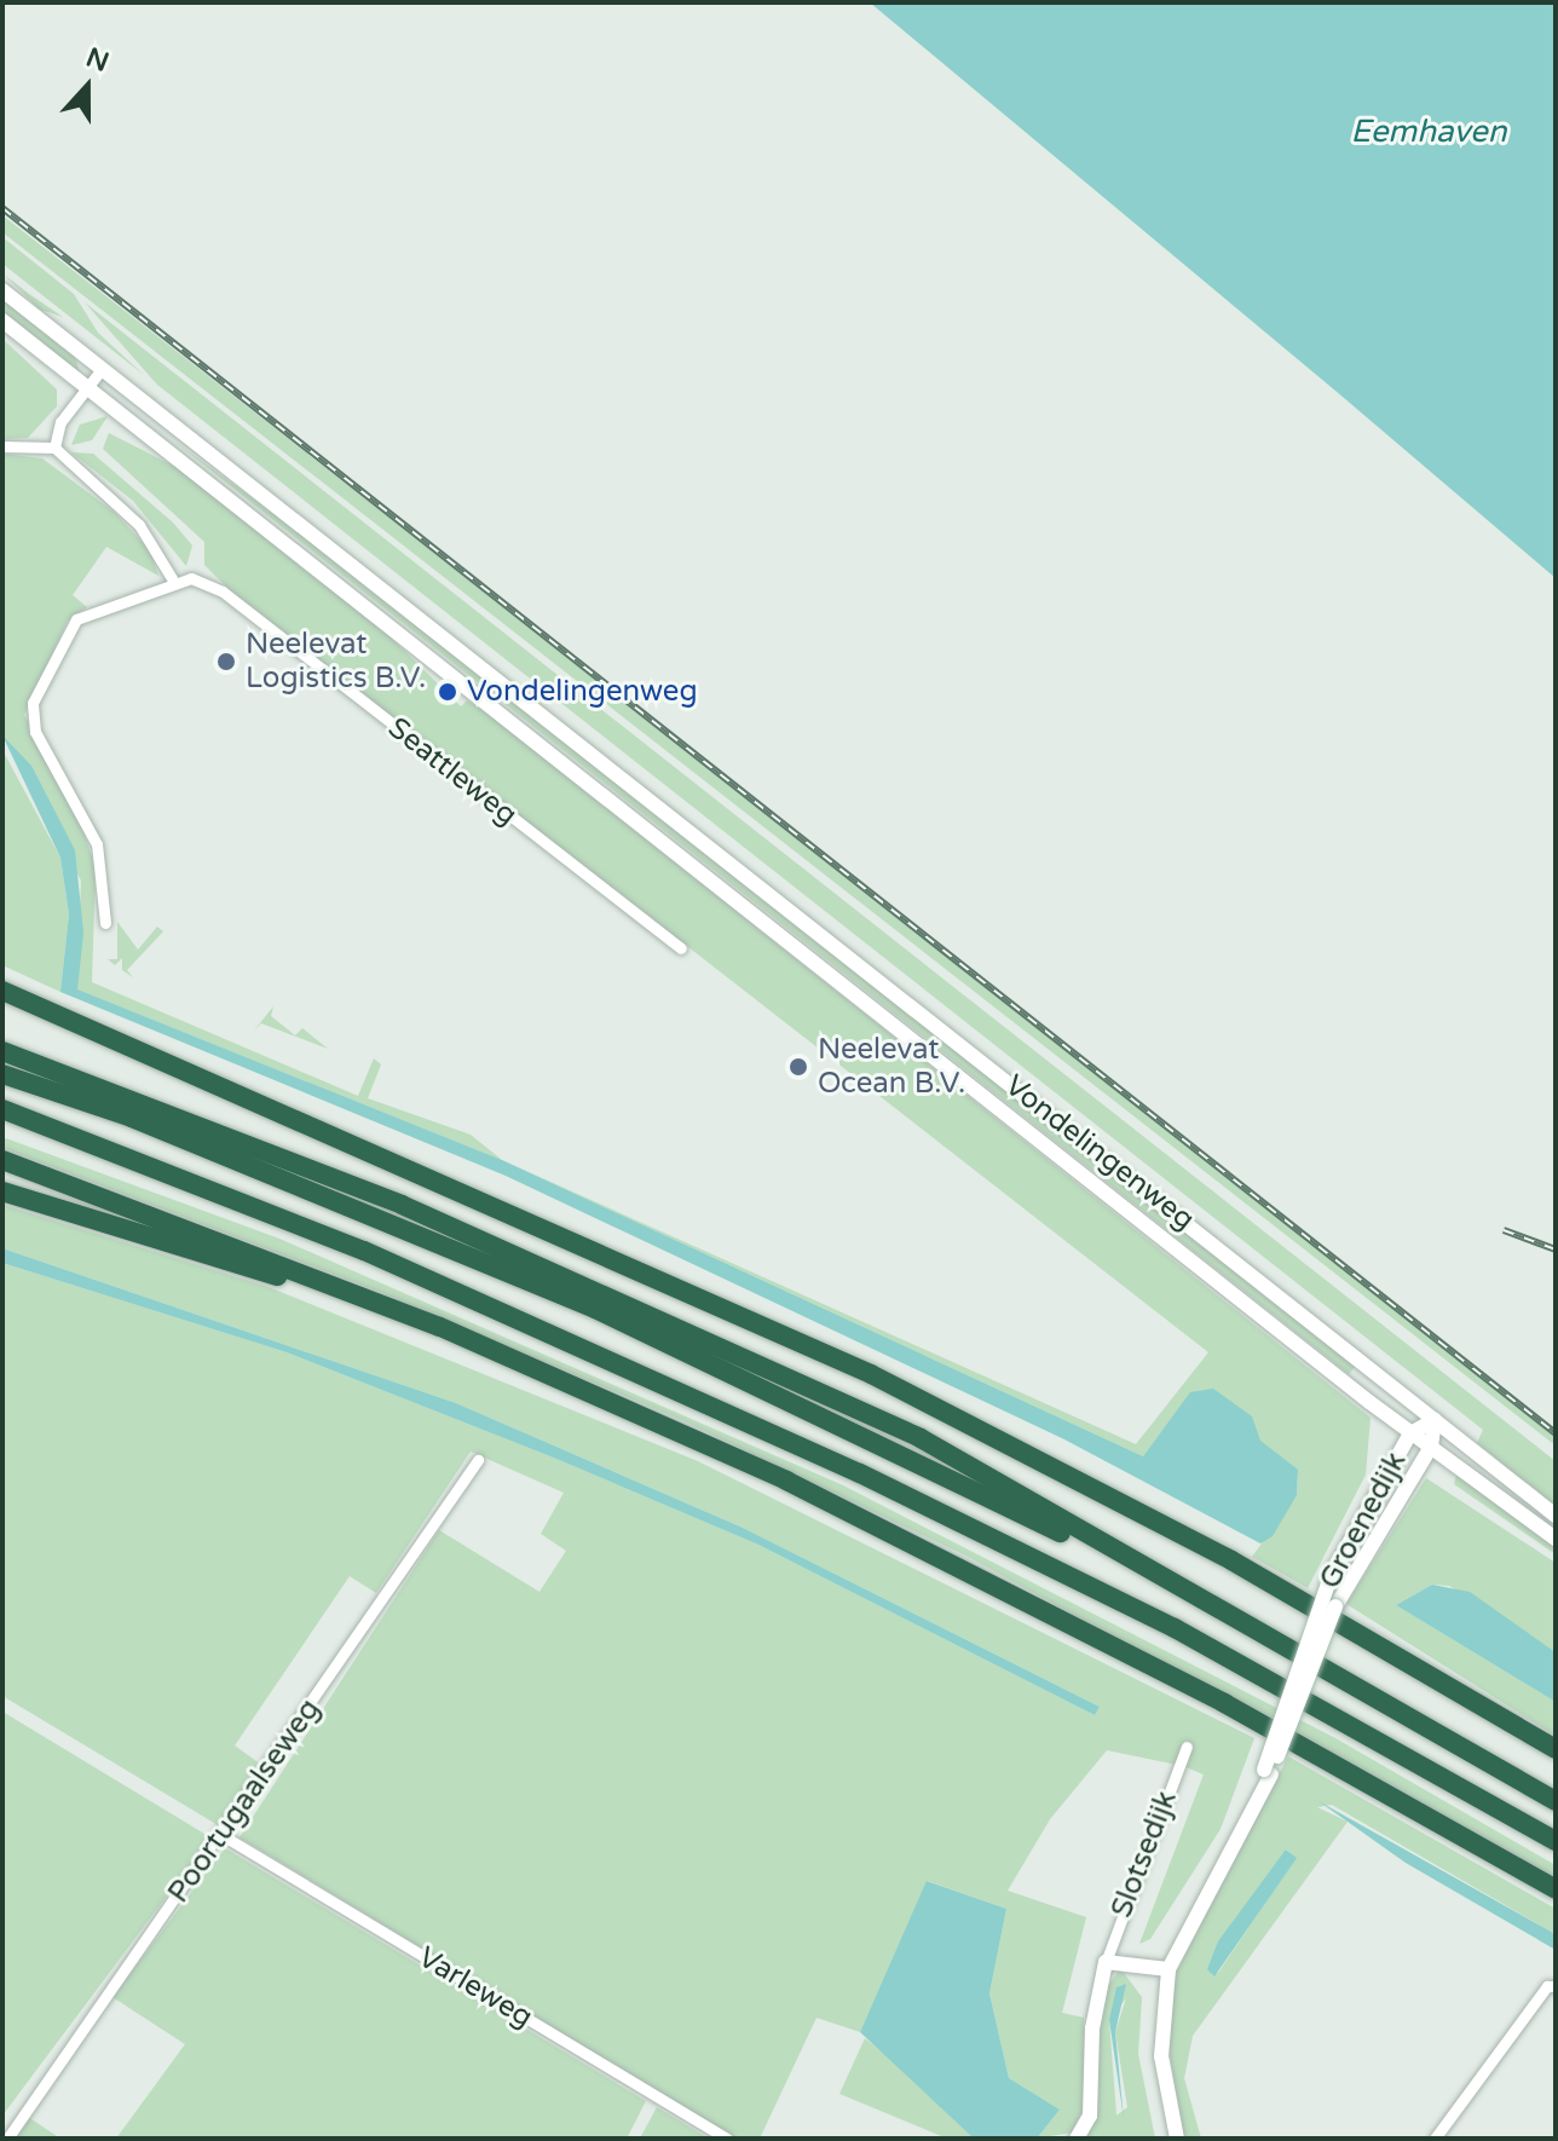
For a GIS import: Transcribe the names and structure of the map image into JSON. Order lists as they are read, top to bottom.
{
  "streets": {
    "main road": ["Vondelingenweg", "Groenedijk", "Slotsedijk"],
    "street": ["Seattleweg", "Poortugaalseweg", "Varleweg"]
  },
  "crossings": [
    ["Vondelingenweg", "Groenedijk"],
    ["Groenedijk", "Slotsedijk"],
    ["Poortugaalseweg", "Varleweg"]
  ],
  "water": ["Eemhaven"],
  "places": ["Neelevat Logistics B.V.", "Vondelingenweg", "Neelevat Ocean B.V."],
  "north": "top"
}
